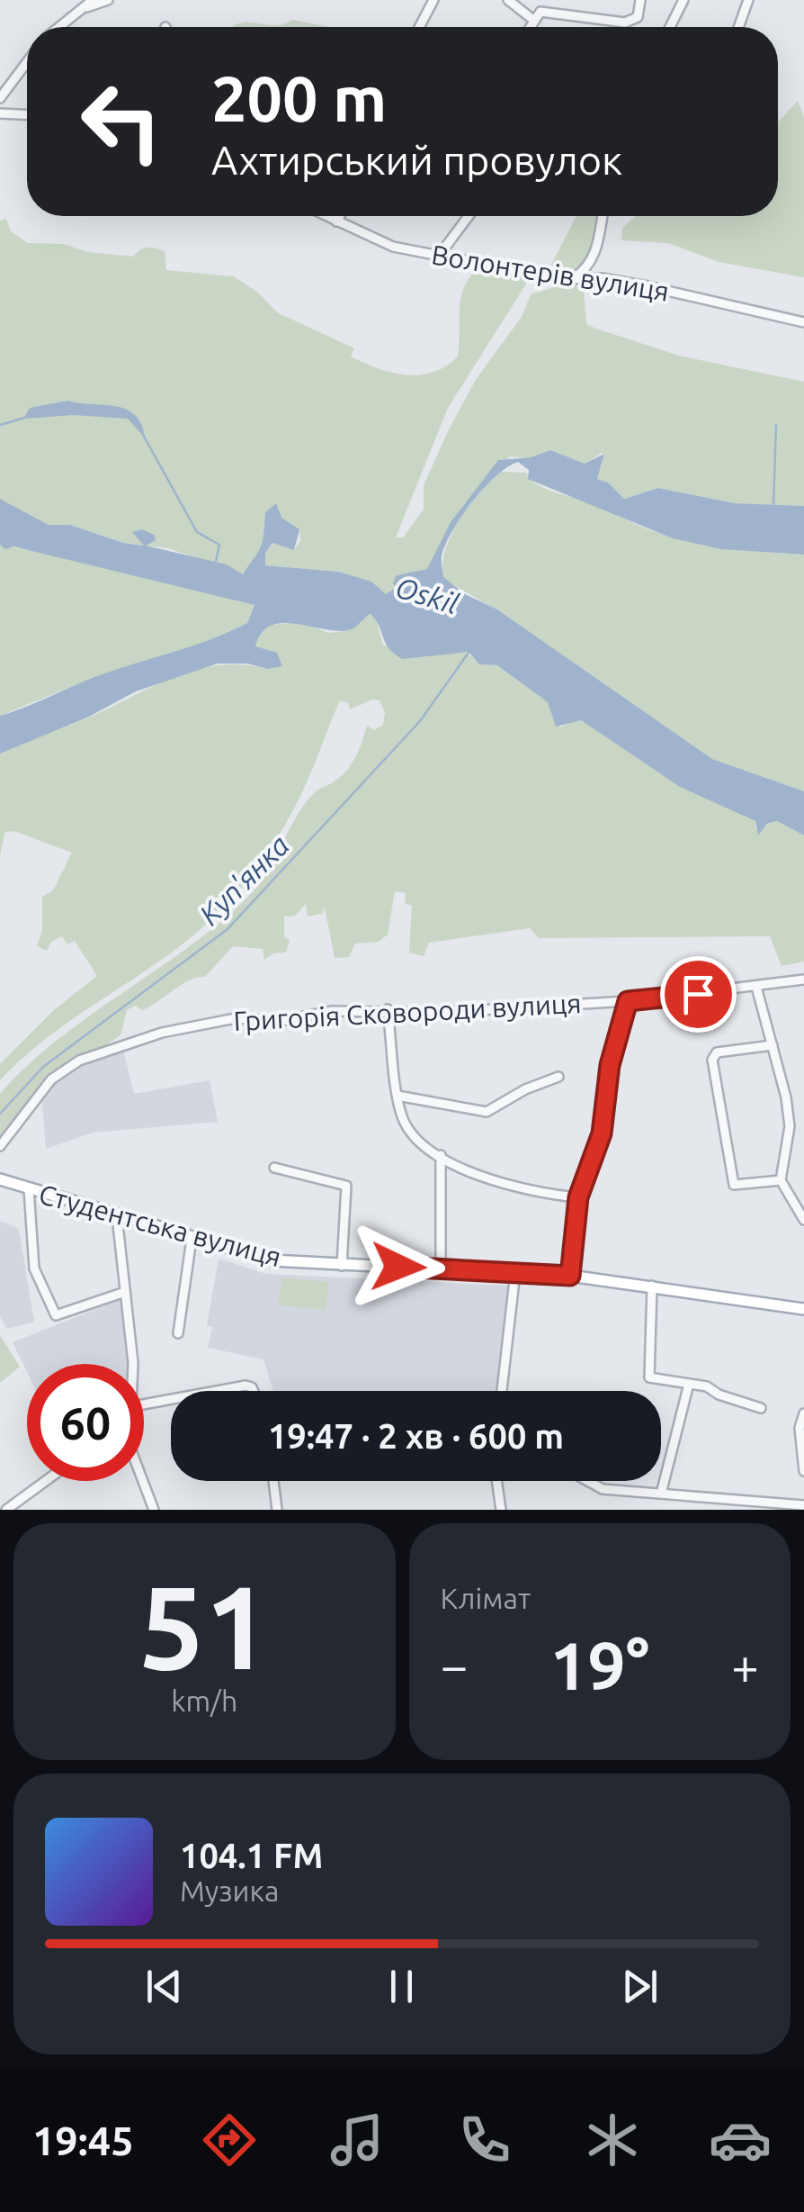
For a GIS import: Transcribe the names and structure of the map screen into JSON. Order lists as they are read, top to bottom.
{
  "streets": {
    "main road": ["Студентська вулиця"],
    "street": ["Волонтерів вулиця", "Григорія Сковороди вулиця"]
  },
  "water": ["Oskil", "Куп'янка"],
  "page": {
    "turn": ["200 m", "Ахтирський провулок"],
    "limit": "60",
    "trip": "19:47 · 2 хв · 600 m",
    "tile": [
      ["51", "km/h"],
      "Клімат"
    ],
    "heat": ["−", "19°", "+"],
    "song": ["104.1 FM", "Музика"],
    "tabs": "19:45"
  }
}
